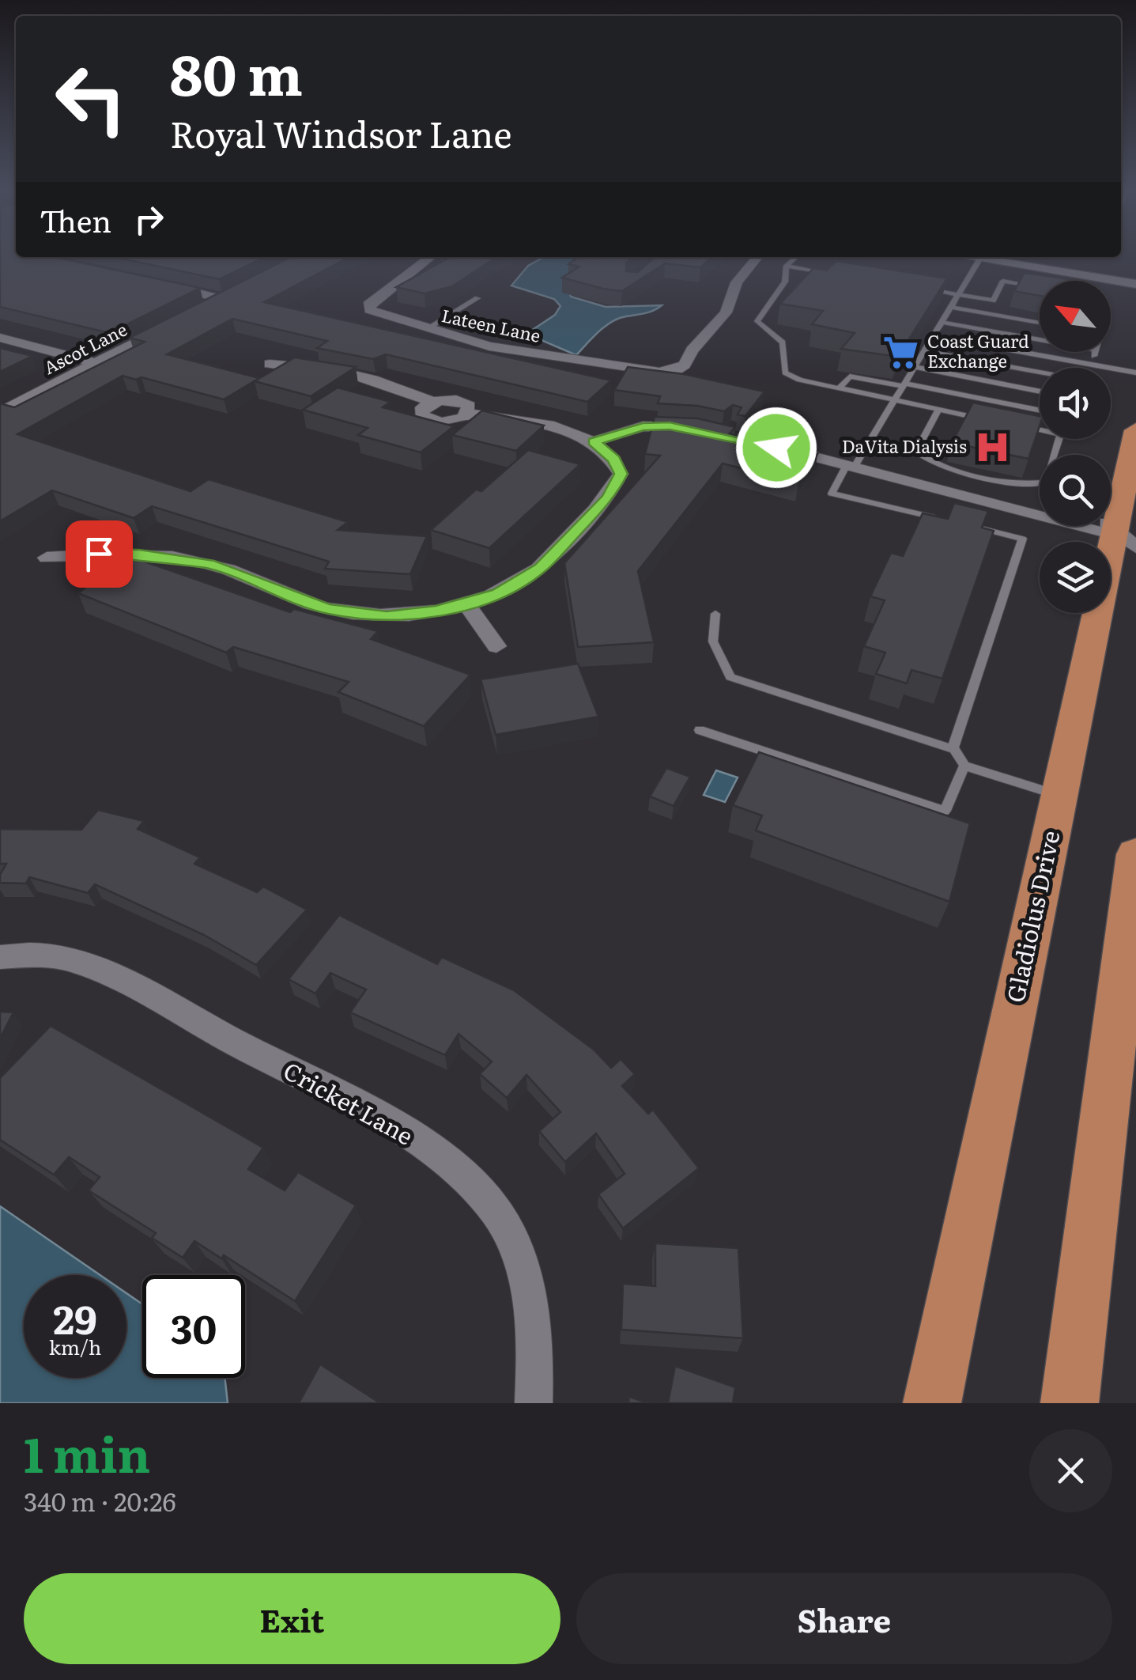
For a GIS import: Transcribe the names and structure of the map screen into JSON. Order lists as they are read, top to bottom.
{
  "streets": {
    "main road": ["Gladiolus Drive"],
    "street": ["Lateen Lane", "Ascot Lane", "Cricket Lane"]
  },
  "places": {
    "supermarket": ["Coast Guard Exchange"],
    "hospital": ["DaVita Dialysis"]
  },
  "north": "top left",
  "page": {
    "turn": ["80 m", "Royal Windsor Lane"],
    "then": "Then",
    "speed": "29 km/h",
    "limit": "30",
    "heading": ["1 min", "340 m · 20:26"],
    "buttons": ["Exit", "Share"]
  }
}
